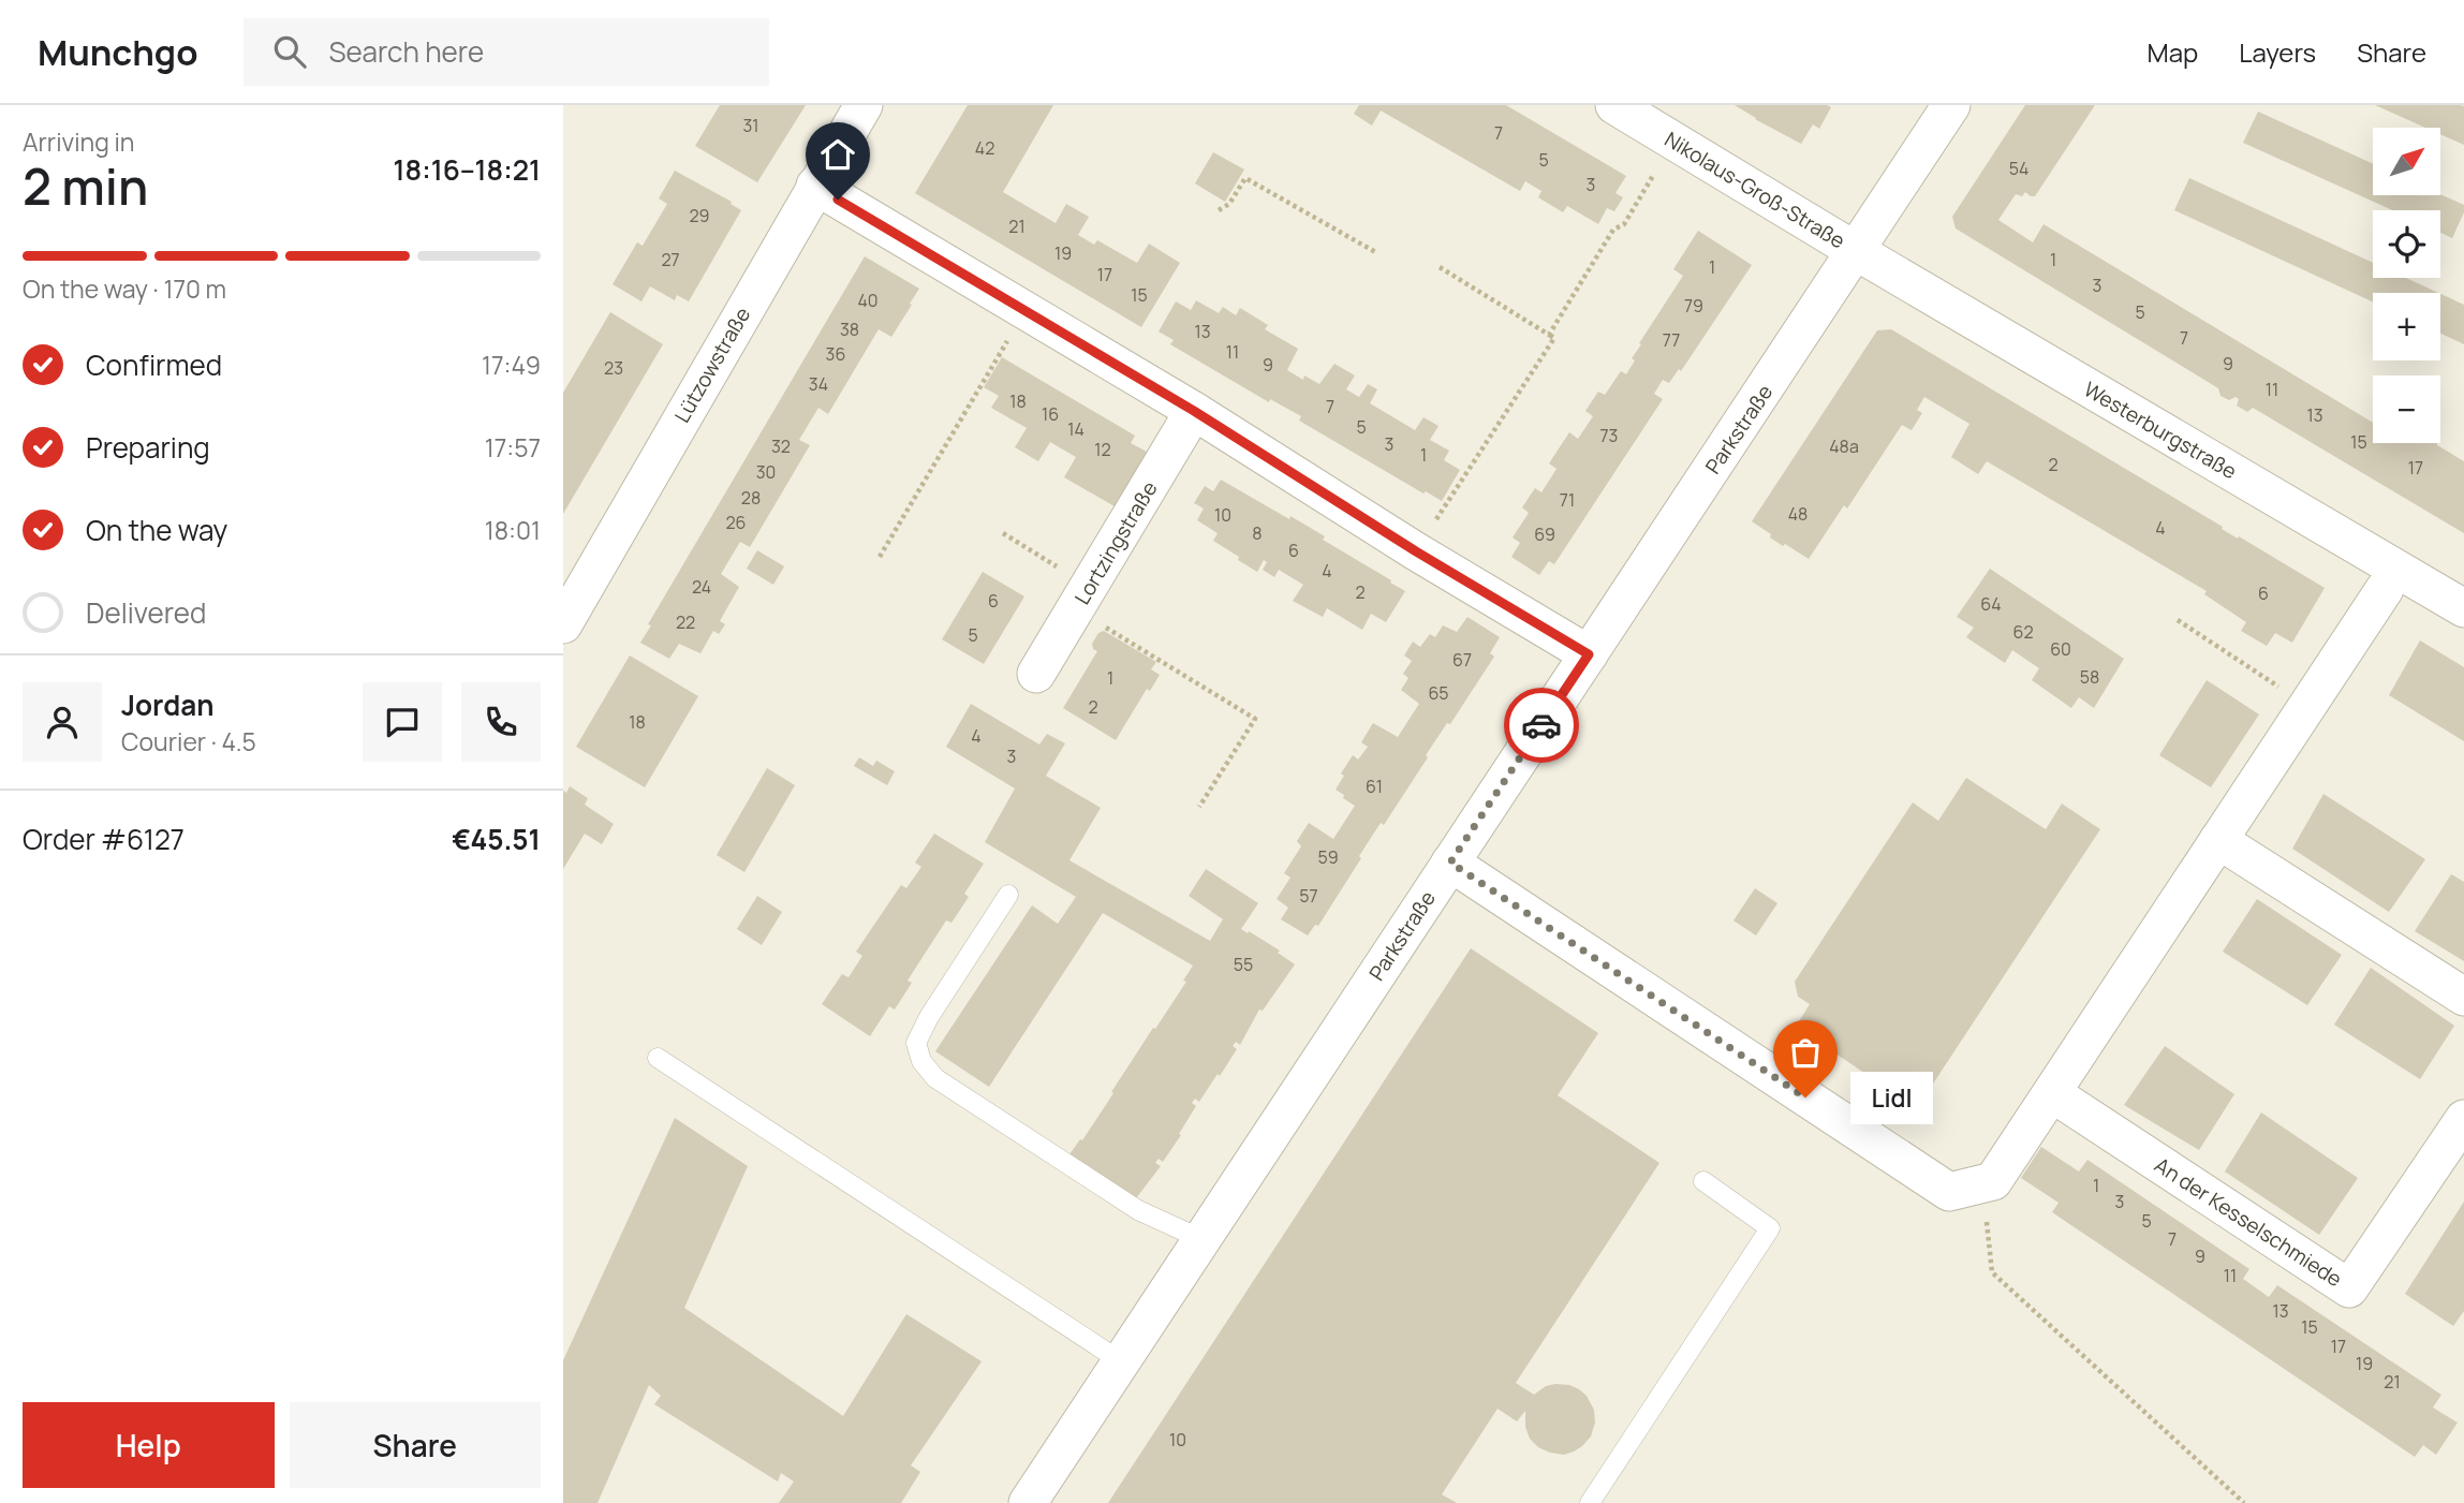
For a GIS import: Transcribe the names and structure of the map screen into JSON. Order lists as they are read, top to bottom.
{
  "streets": {
    "street": [
      "Nikolaus-Groß-Straße",
      "Lützowstraße",
      "Parkstraße",
      "Westerburgstraße",
      "Lortzingstraße",
      "An der Kesselschmiede"
    ]
  },
  "crossings": [
    ["Nikolaus-Groß-Straße", "Parkstraße"],
    ["Nikolaus-Groß-Straße", "Westerburgstraße"],
    ["Parkstraße", "Westerburgstraße"]
  ],
  "places": ["Lidl"],
  "house_numbers": [
    "31",
    "7",
    "42",
    "5",
    "54",
    "3",
    "29",
    "21",
    "19",
    "27",
    "1",
    "1",
    "17",
    "3",
    "15",
    "40",
    "79",
    "5",
    "38",
    "13",
    "7",
    "77",
    "11",
    "36",
    "9",
    "9",
    "23",
    "34",
    "11",
    "18",
    "7",
    "16",
    "13",
    "5",
    "14",
    "73",
    "15",
    "3",
    "32",
    "48a",
    "12",
    "1",
    "2",
    "17",
    "30",
    "28",
    "71",
    "48",
    "10",
    "26",
    "4",
    "8",
    "69",
    "6",
    "4",
    "24",
    "2",
    "6",
    "6",
    "64",
    "22",
    "62",
    "5",
    "60",
    "67",
    "58",
    "1",
    "65",
    "2",
    "18",
    "4",
    "3",
    "61",
    "59",
    "57",
    "55",
    "1",
    "3",
    "5",
    "7",
    "9",
    "11",
    "13",
    "15",
    "17",
    "19",
    "21",
    "10"
  ],
  "north": "top right",
  "page": {
    "header": "Munchgo",
    "search": "Search here",
    "nav": ["Map", "Layers", "Share"],
    "heading": ["2 min", "Arriving in", "18:16–18:21"],
    "panel": [
      "Jordan",
      "Courier · 4.5",
      "Order #6127",
      "€45.51"
    ],
    "map_buttons": ["+", "−"],
    "bar": "On the way · 170 m",
    "list": [
      ["Confirmed", "17:49"],
      ["Preparing", "17:57"],
      ["On the way", "18:01"],
      "Delivered"
    ],
    "bubble": "Lidl",
    "buttons": ["Help", "Share"]
  }
}
